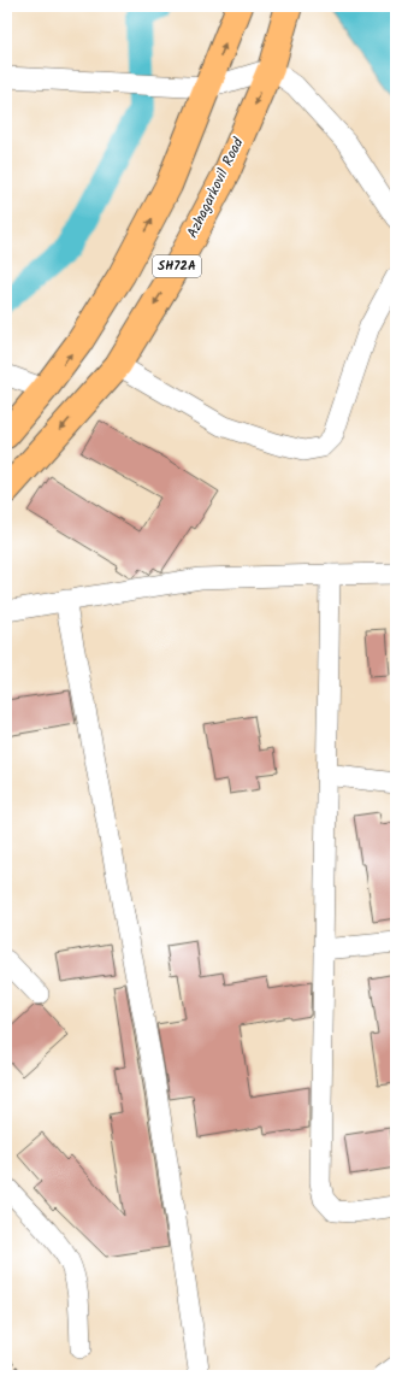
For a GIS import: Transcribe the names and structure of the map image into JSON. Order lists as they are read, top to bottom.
{
  "streets": {
    "main road": ["Azhagarkovil Road", "SH72A"]
  }
}
